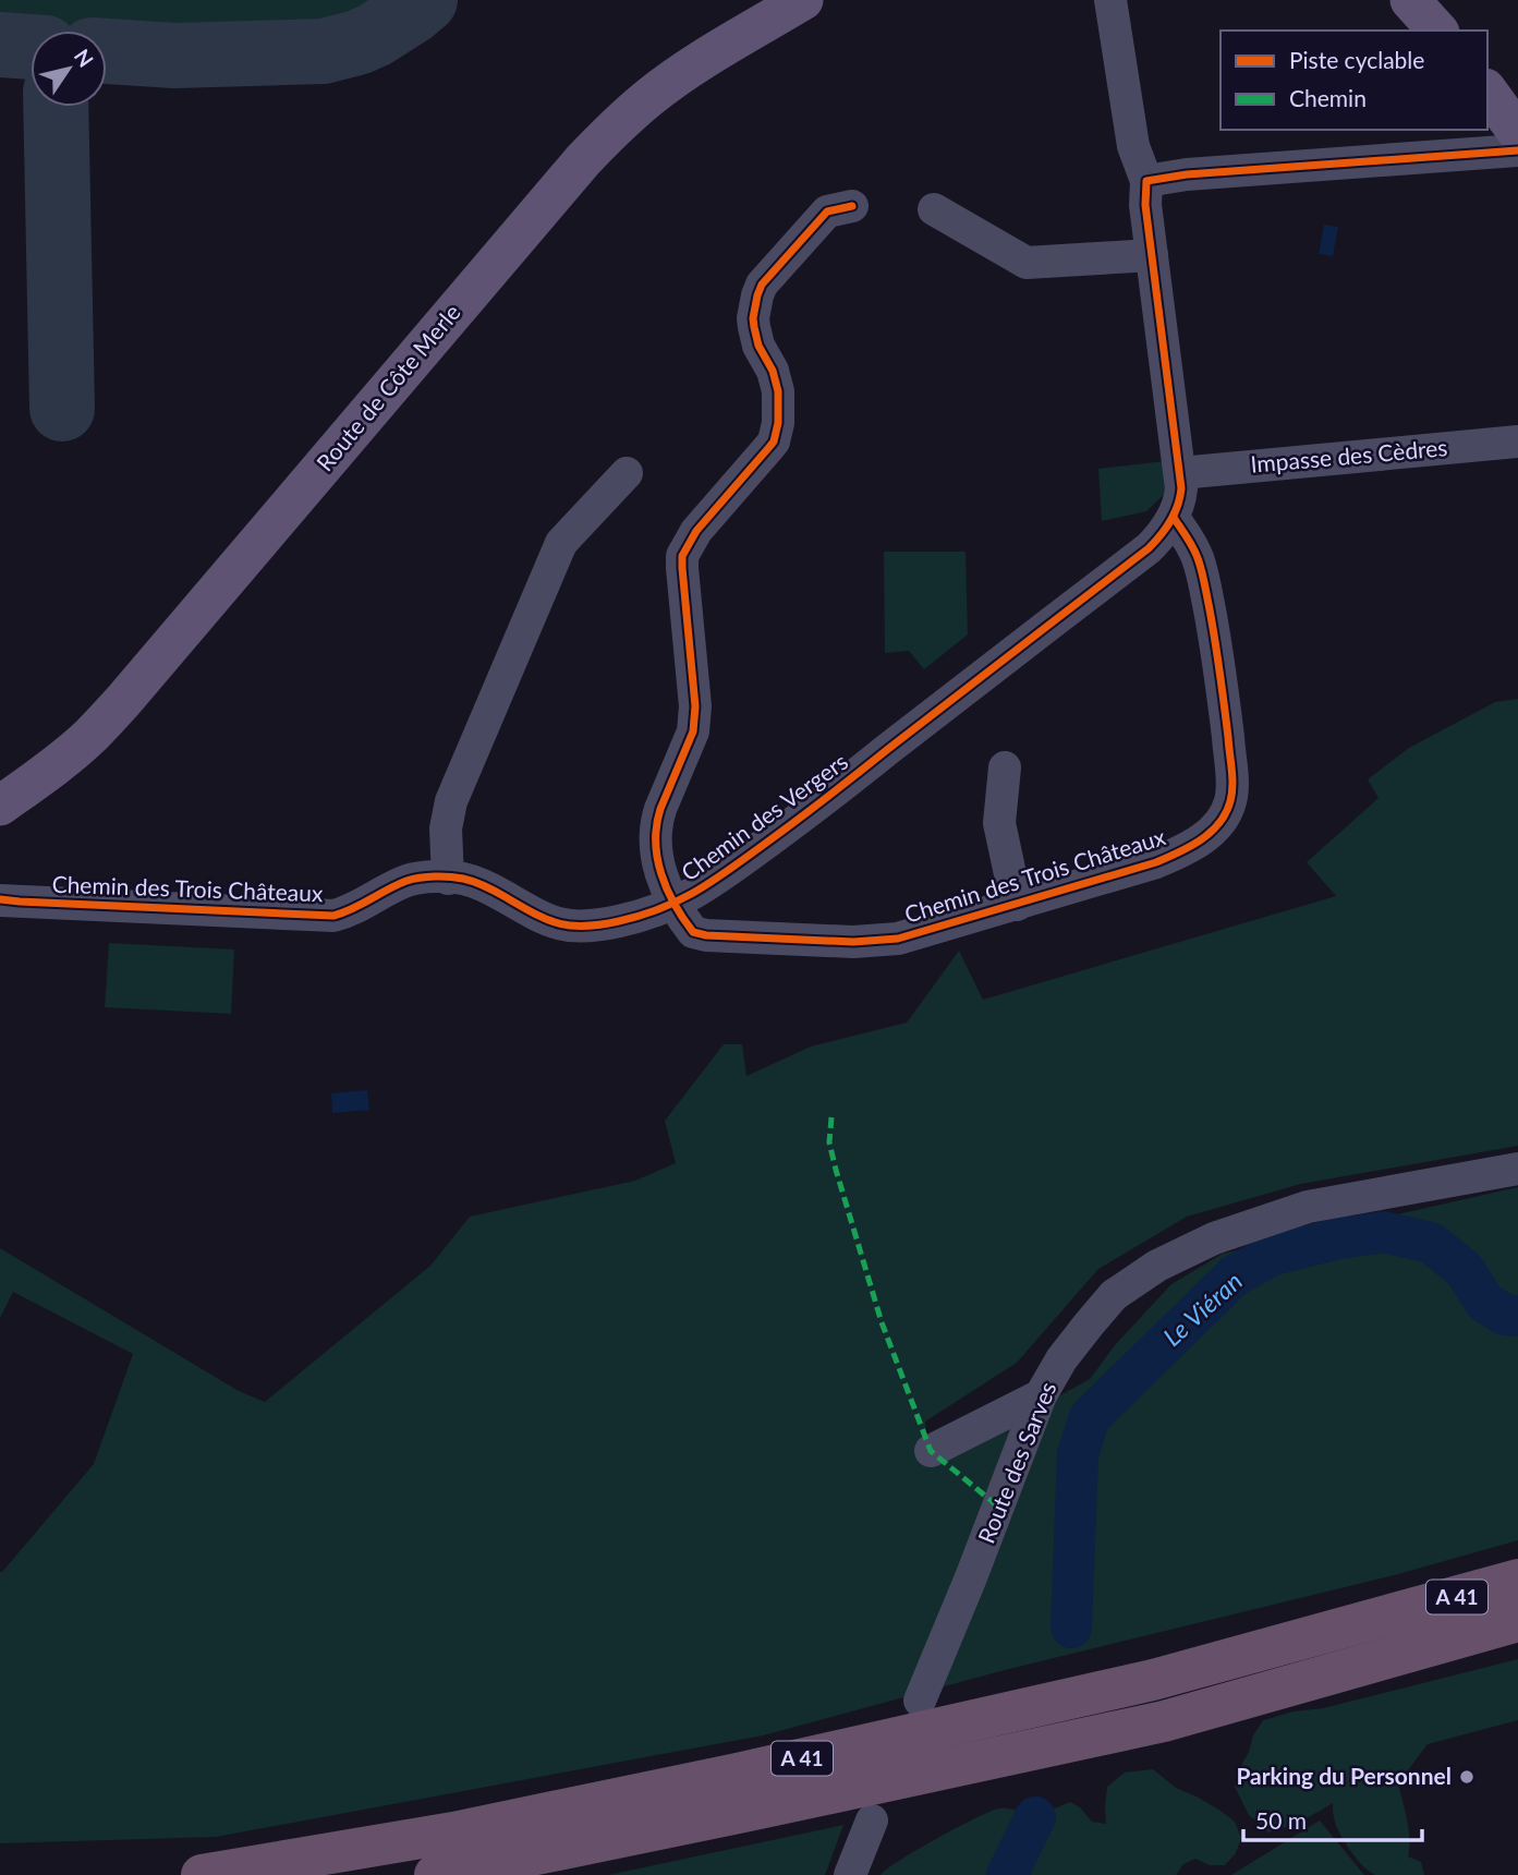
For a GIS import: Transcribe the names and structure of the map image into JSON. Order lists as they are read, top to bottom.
{
  "streets": {
    "highway": ["A 41"],
    "main road": ["Route de Côte Merle"],
    "street": [
      "Impasse des Cèdres",
      "Chemin des Vergers",
      "Chemin des Trois Châteaux",
      "Route des Sarves"
    ]
  },
  "crossings": [
    ["Chemin des Vergers", "Chemin des Trois Châteaux"]
  ],
  "water": ["Le Viéran"],
  "places": ["Parking du Personnel"],
  "legend": ["Piste cyclable", "Chemin"],
  "scale_bar": "50 m",
  "north": "top right"
}
